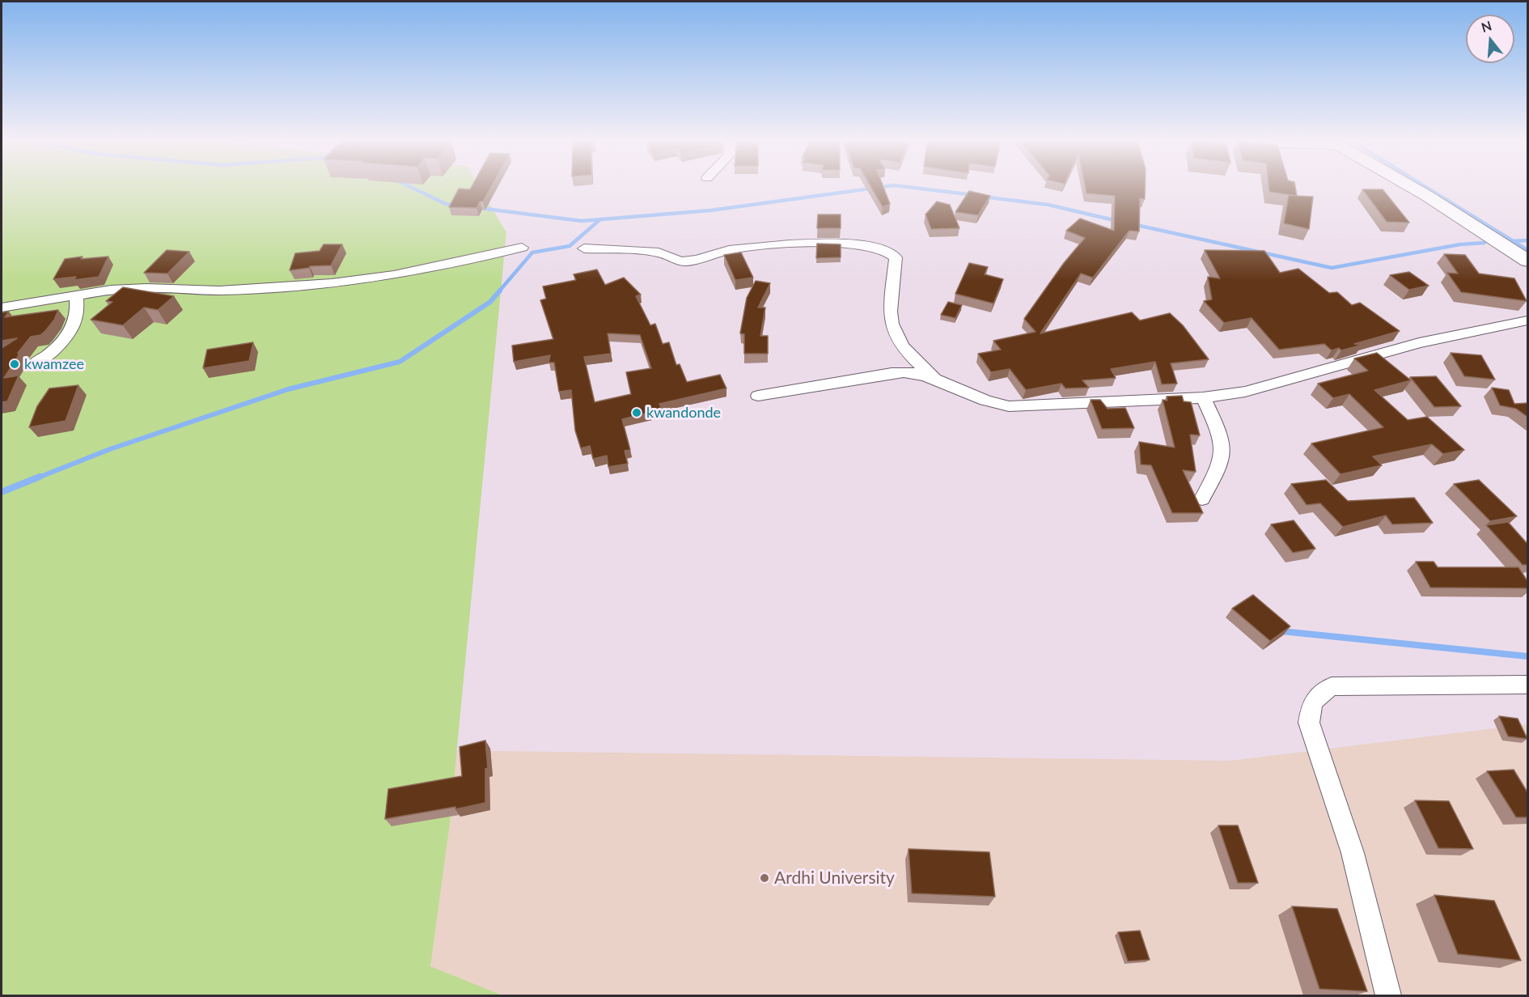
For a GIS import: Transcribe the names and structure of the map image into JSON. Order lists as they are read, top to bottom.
{
  "places": ["kwamzee", "kwandonde", "Ardhi University"],
  "north": "top"
}
